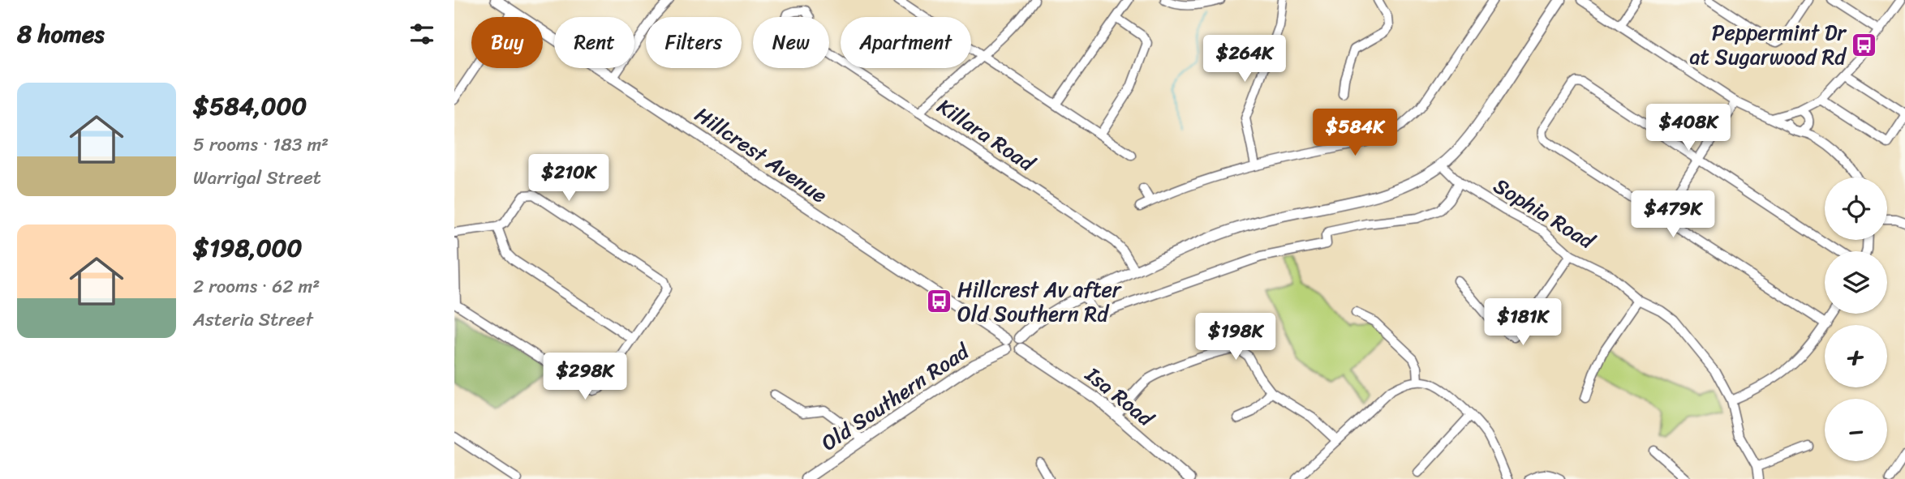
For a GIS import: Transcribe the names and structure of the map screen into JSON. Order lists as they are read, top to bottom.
{
  "streets": {
    "main road": ["Hillcrest Avenue", "Isa Road", "Old Southern Road"],
    "street": ["Killara Road", "Sophia Road"]
  },
  "crossings": [
    ["Hillcrest Avenue", "Old Southern Road"]
  ],
  "places": {
    "bus stop": ["Peppermint Dr at Sugarwood Rd", "Hillcrest Av after Old Southern Rd"]
  },
  "page": {
    "heading": "8 homes",
    "chip": [
      "Buy",
      "Rent",
      "Filters",
      "New",
      "Apartment"
    ],
    "price": [
      "$264K",
      "$408K",
      "$584K",
      "$210K",
      "$479K",
      "$181K",
      "$198K",
      "$298K"
    ],
    "list": [
      {
        "name": "$584,000",
        "note": "5 rooms · 183 m² · Warrigal Street"
      },
      {
        "name": "$198,000",
        "note": "2 rooms · 62 m² · Asteria Street"
      }
    ],
    "map_buttons": ["+", "−"]
  }
}
